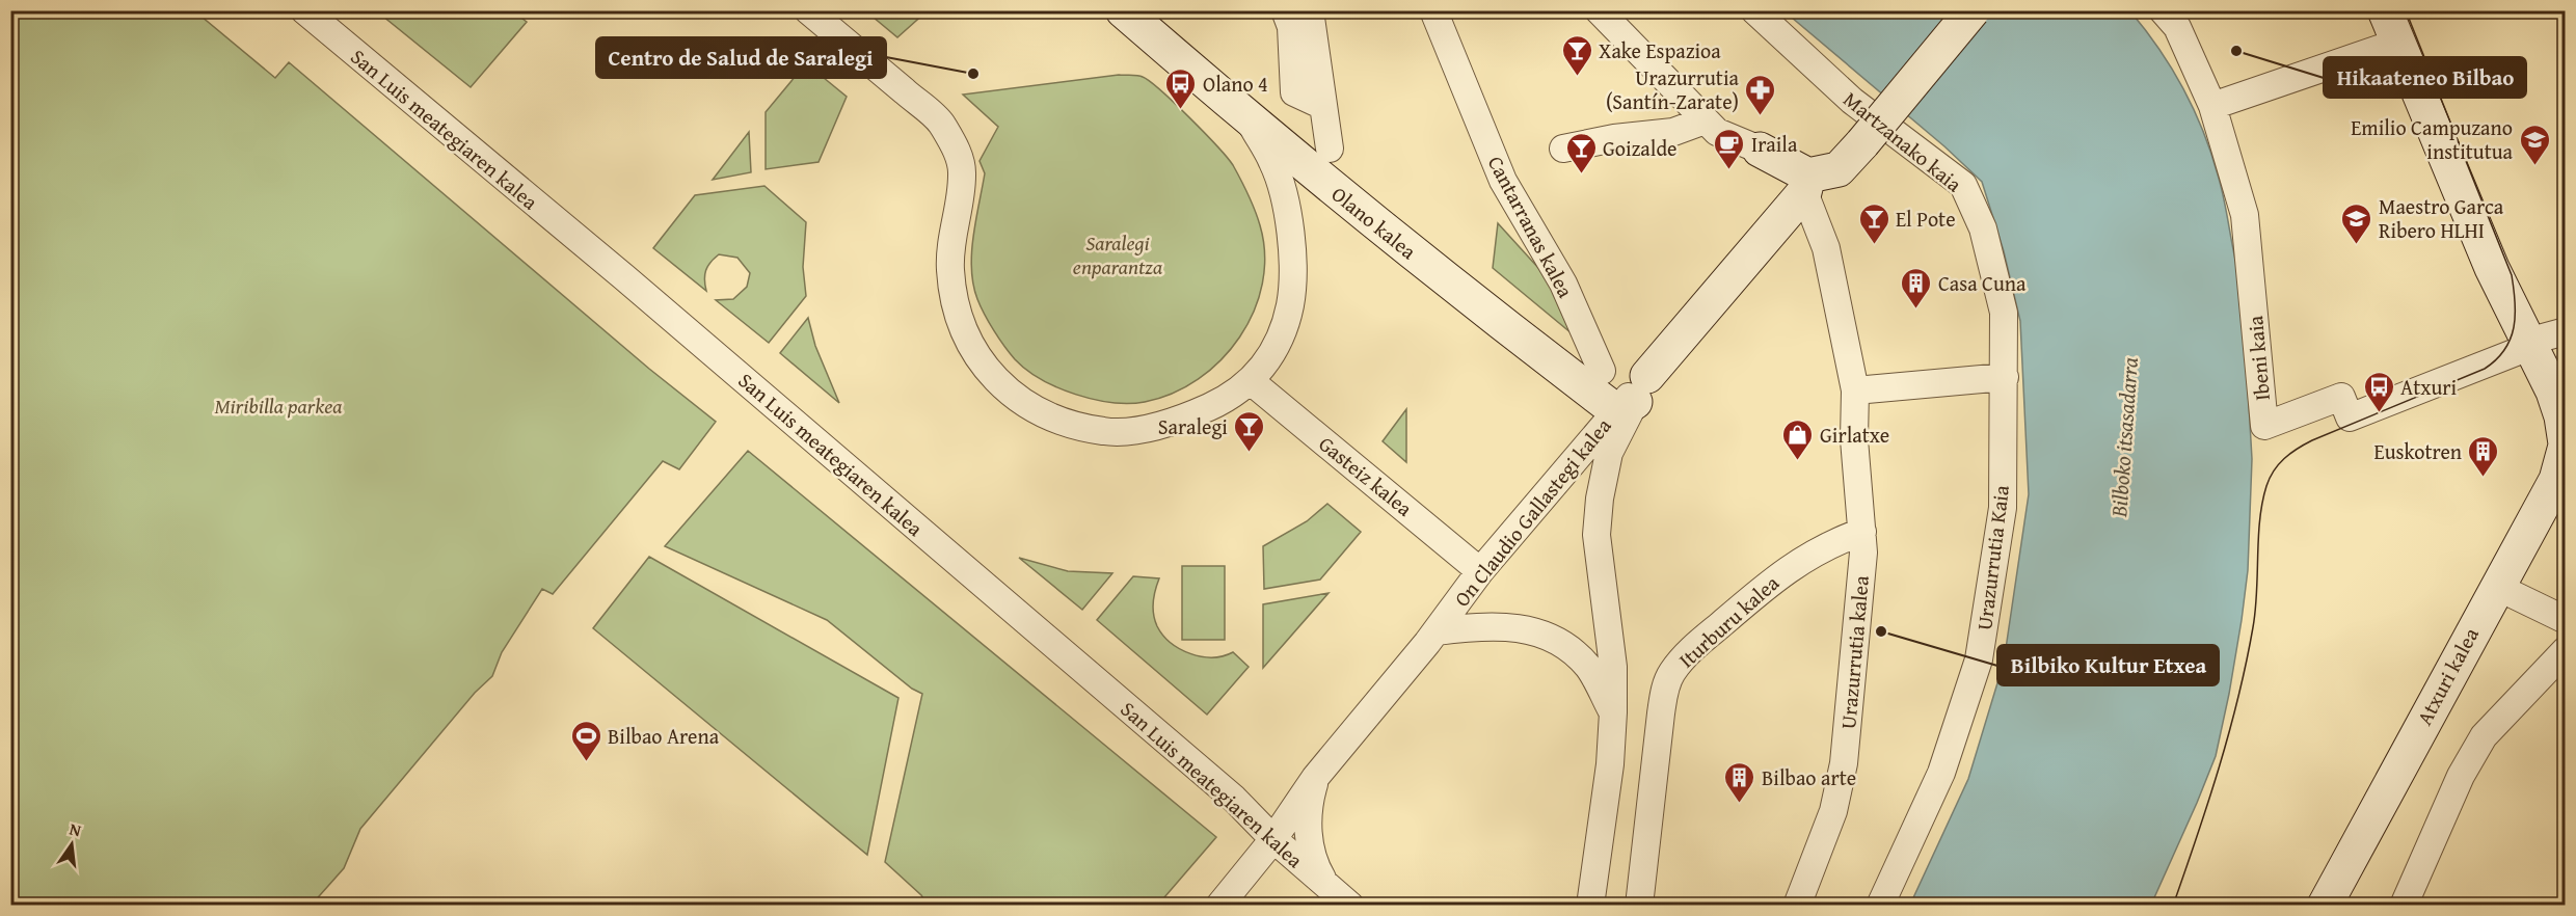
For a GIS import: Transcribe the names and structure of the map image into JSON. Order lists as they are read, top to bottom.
{
  "streets": {
    "street": [
      "San Luis meategiaren kalea",
      "Martzanako kaia",
      "Olano kalea",
      "Cantarranas kalea",
      "Ibeni kaia",
      "Gasteiz kalea",
      "On Claudio Gallastegi kalea",
      "Urazurrutia Kaia",
      "Iturburu kalea",
      "Urazurrutia kalea",
      "Atxuri kalea"
    ]
  },
  "crossings": [
    ["San Luis meategiaren kalea", "On Claudio Gallastegi kalea"],
    ["Martzanako kaia", "Urazurrutia Kaia"],
    ["Olano kalea", "On Claudio Gallastegi kalea"],
    ["Ibeni kaia", "Atxuri kalea"],
    ["Gasteiz kalea", "On Claudio Gallastegi kalea"],
    ["On Claudio Gallastegi kalea", "Urazurrutia kalea"],
    ["Iturburu kalea", "Urazurrutia kalea"]
  ],
  "water": ["Bilboko itsasadarra"],
  "parks": ["Saralegi enparantza", "Miribilla parkea"],
  "places": {
    "other": ["Hikaateneo Bilbao", "Centro de Salud de Saralegi", "Bilbiko Kultur Etxea"],
    "bar": [
      "Xake Espazioa",
      "Goizalde",
      "El Pote",
      "Saralegi"
    ],
    "bus stop": ["Olano 4", "Atxuri"],
    "pharmacy": ["Urazurrutia (Santín-Zarate)"],
    "school or university": ["Emilio Campuzano institutua", "Maestro Garca Ribero HLHI"],
    "cafe": ["Iraila"],
    "building": ["Casa Cuna", "Euskotren", "Bilbao arte"],
    "shop": ["Girlatxe"],
    "sports": ["Bilbao Arena"]
  },
  "north": "top"
}
